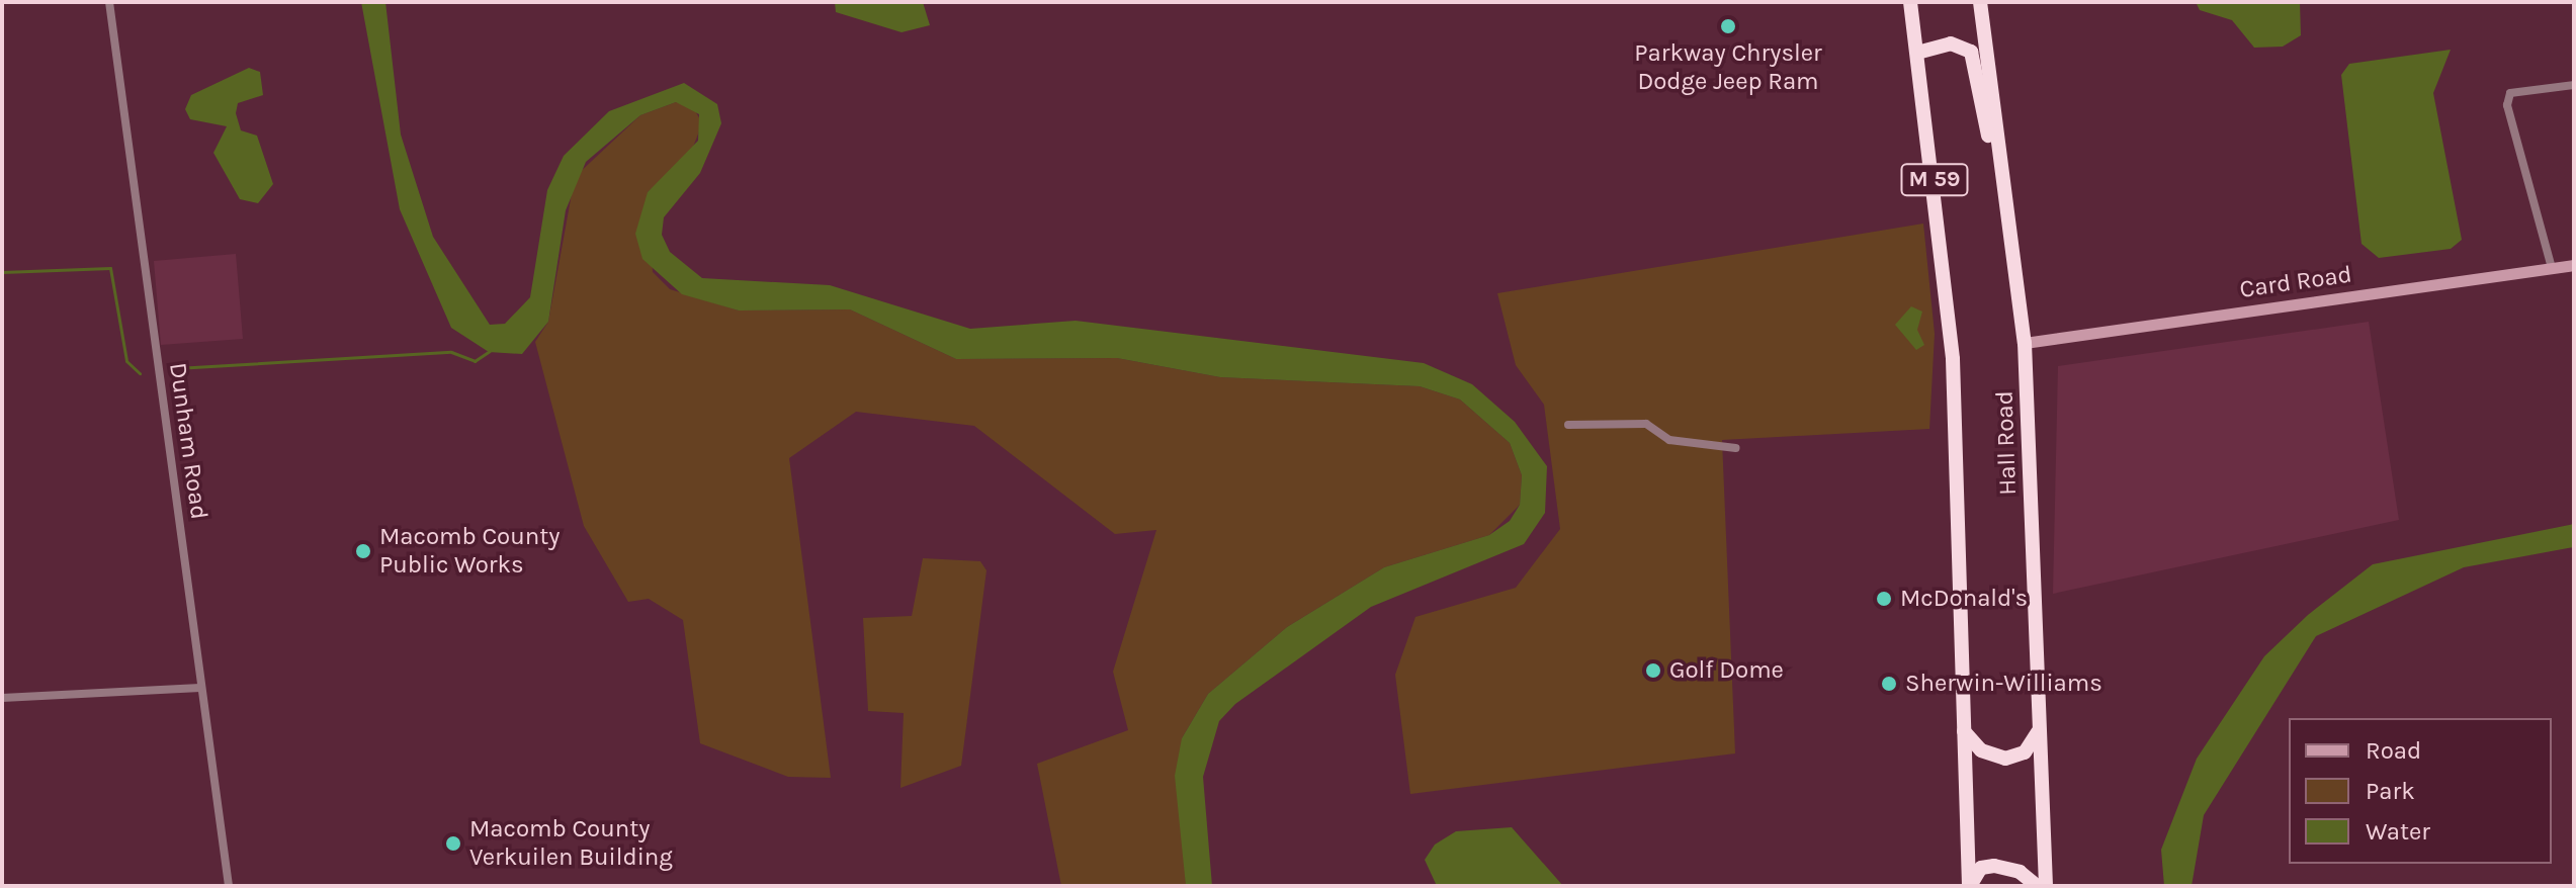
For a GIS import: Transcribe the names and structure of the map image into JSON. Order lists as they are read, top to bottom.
{
  "streets": {
    "highway": ["M 59", "Hall Road"],
    "street": ["Card Road", "Dunham Road"]
  },
  "crossings": [
    ["Card Road", "Hall Road"]
  ],
  "places": [
    "Parkway Chrysler Dodge Jeep Ram",
    "Macomb County Public Works",
    "McDonald's",
    "Golf Dome",
    "Sherwin-Williams",
    "Macomb County Verkuilen Building"
  ],
  "legend": ["Road", "Park", "Water"]
}
